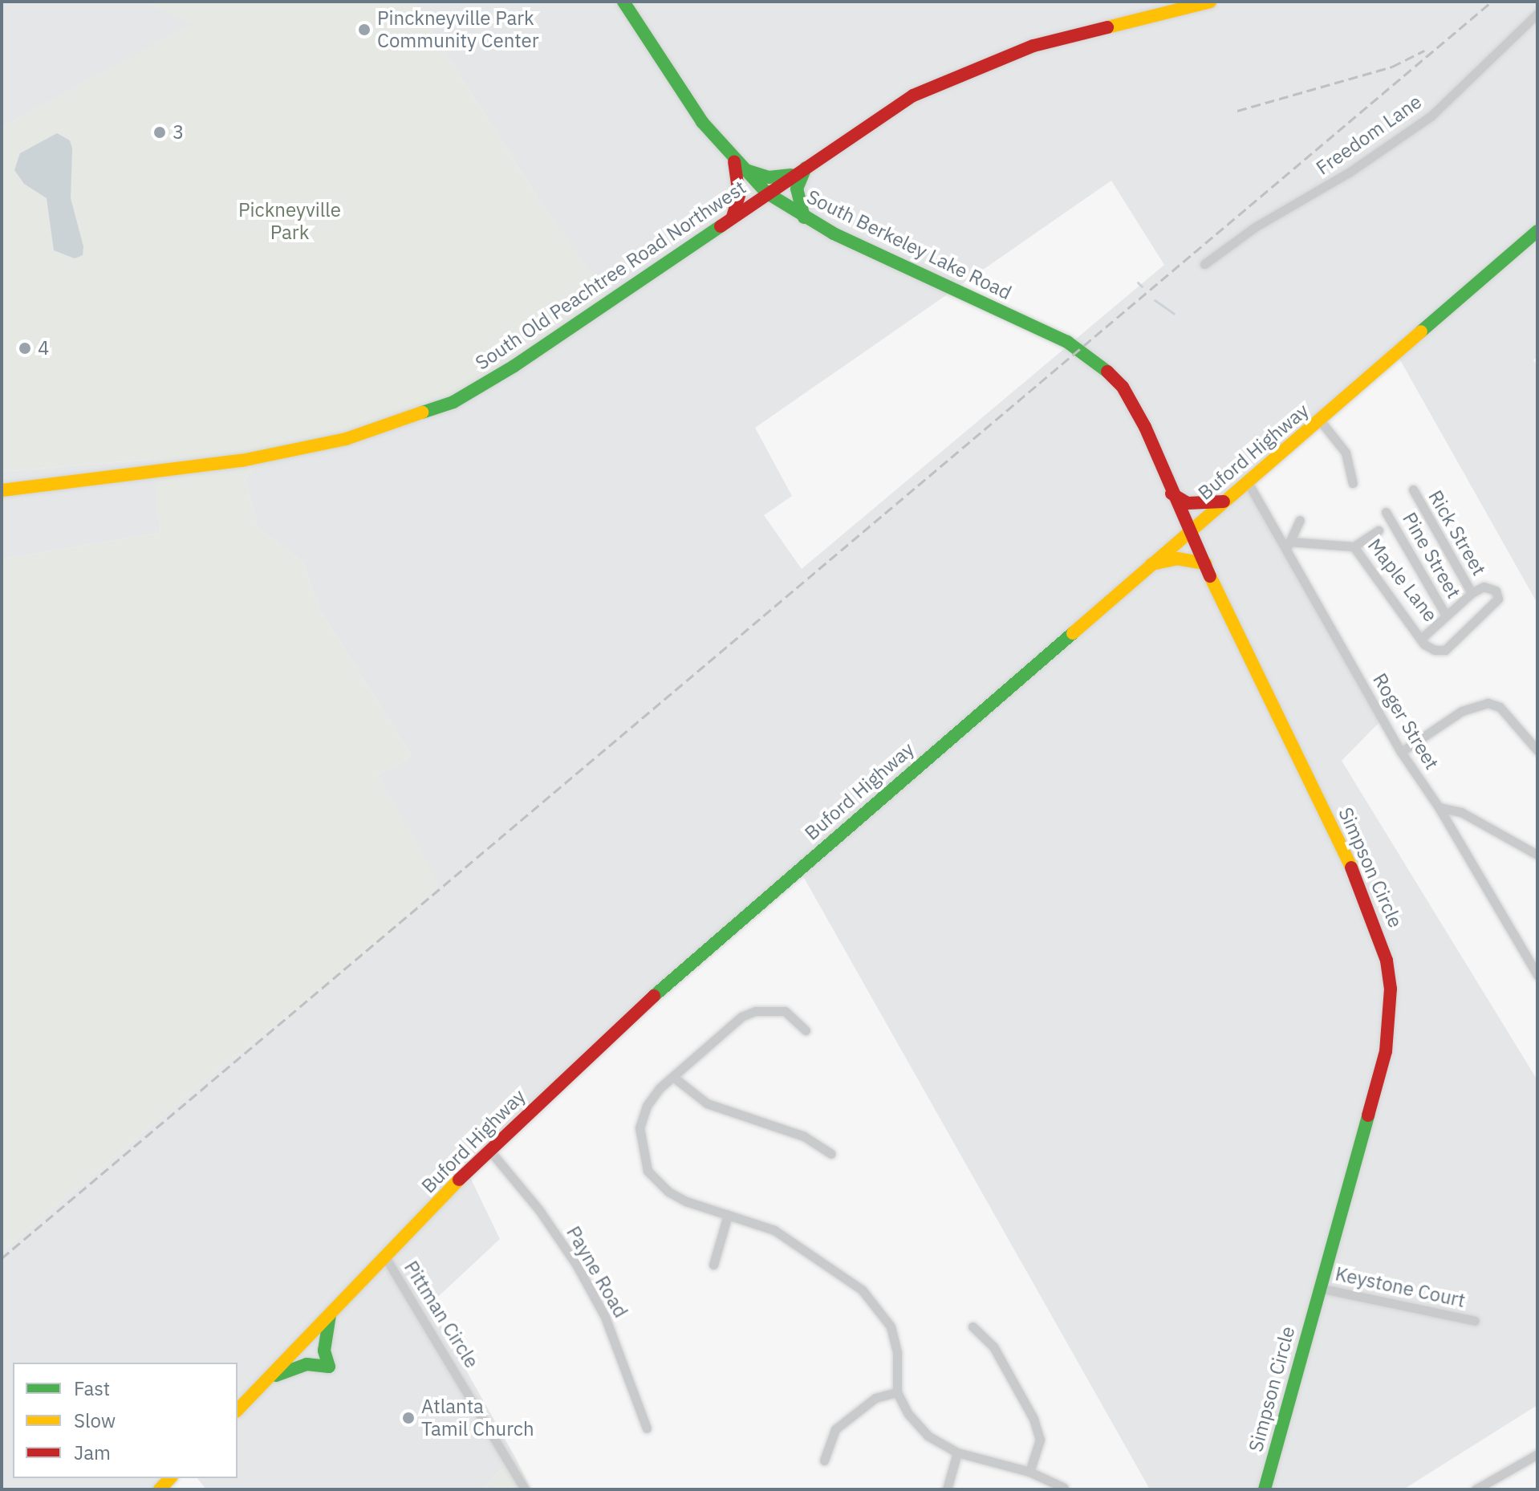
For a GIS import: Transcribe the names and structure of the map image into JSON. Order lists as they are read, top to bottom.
{
  "streets": {
    "street": [
      "Freedom Lane",
      "South Berkeley Lake Road",
      "South Old Peachtree Road Northwest",
      "Buford Highway",
      "Rick Street",
      "Pine Street",
      "Maple Lane",
      "Roger Street",
      "Simpson Circle",
      "Payne Road",
      "Keystone Court",
      "Pittman Circle"
    ]
  },
  "crossings": [
    ["South Berkeley Lake Road", "South Old Peachtree Road Northwest"],
    ["South Berkeley Lake Road", "Simpson Circle"],
    ["Buford Highway", "Roger Street"],
    ["Buford Highway", "Simpson Circle"],
    ["Buford Highway", "Payne Road"],
    ["Buford Highway", "Pittman Circle"],
    ["Rick Street", "Maple Lane"],
    ["Pine Street", "Maple Lane"],
    ["Maple Lane", "Roger Street"],
    ["Simpson Circle", "Keystone Court"]
  ],
  "parks": ["Pickneyville Park"],
  "places": [
    "Pinckneyville Park Community Center",
    "3",
    "4",
    "Atlanta Tamil Church"
  ],
  "legend": ["Fast", "Slow", "Jam"]
}
